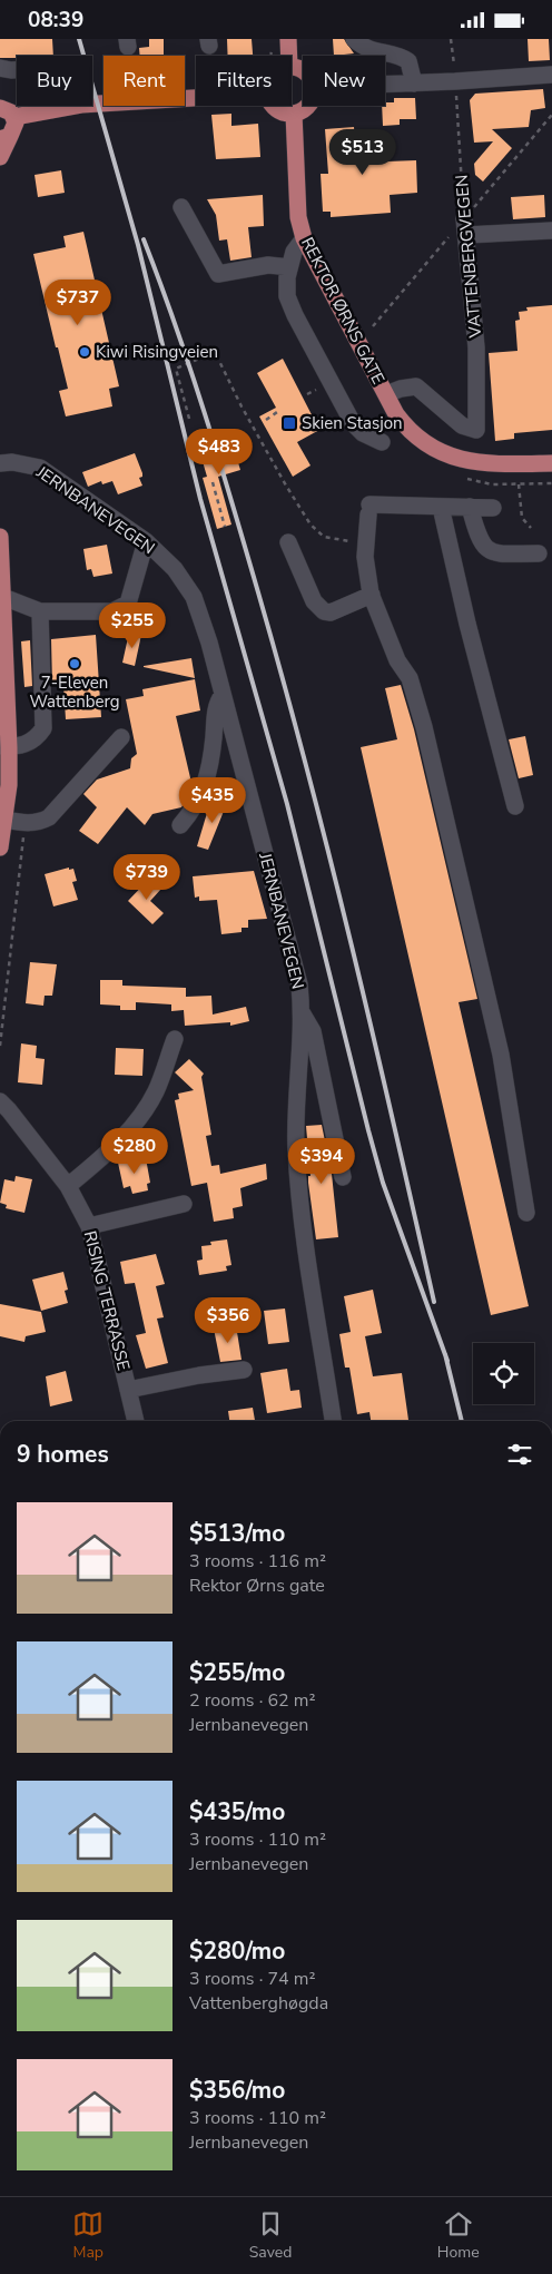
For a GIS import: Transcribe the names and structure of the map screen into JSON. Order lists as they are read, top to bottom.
{
  "streets": {
    "main road": ["REKTOR ØRNS GATE"],
    "street": ["VATTENBERGVEGEN", "JERNBANEVEGEN", "RISING TERRASSE"]
  },
  "crossings": [
    ["VATTENBERGVEGEN", "REKTOR ØRNS GATE"]
  ],
  "places": {
    "other": ["Kiwi Risingveien", "7-Eleven Wattenberg"],
    "transit": ["Skien Stasjon"]
  },
  "page": {
    "status": "08:39",
    "chip": [
      "Buy",
      "Rent",
      "Filters",
      "New"
    ],
    "price": [
      "$513",
      "$737",
      "$483",
      "$255",
      "$435",
      "$739",
      "$280",
      "$394",
      "$356"
    ],
    "heading": "9 homes",
    "list": [
      {
        "name": "$513/mo",
        "note": "3 rooms · 116 m² · Rektor Ørns gate"
      },
      {
        "name": "$255/mo",
        "note": "2 rooms · 62 m² · Jernbanevegen"
      },
      {
        "name": "$435/mo",
        "note": "3 rooms · 110 m² · Jernbanevegen"
      },
      {
        "name": "$280/mo",
        "note": "3 rooms · 74 m² · Vattenberghøgda"
      },
      {
        "name": "$356/mo",
        "note": "3 rooms · 110 m² · Jernbanevegen"
      }
    ],
    "tabs": ["Map", "Saved", "Home"]
  }
}
